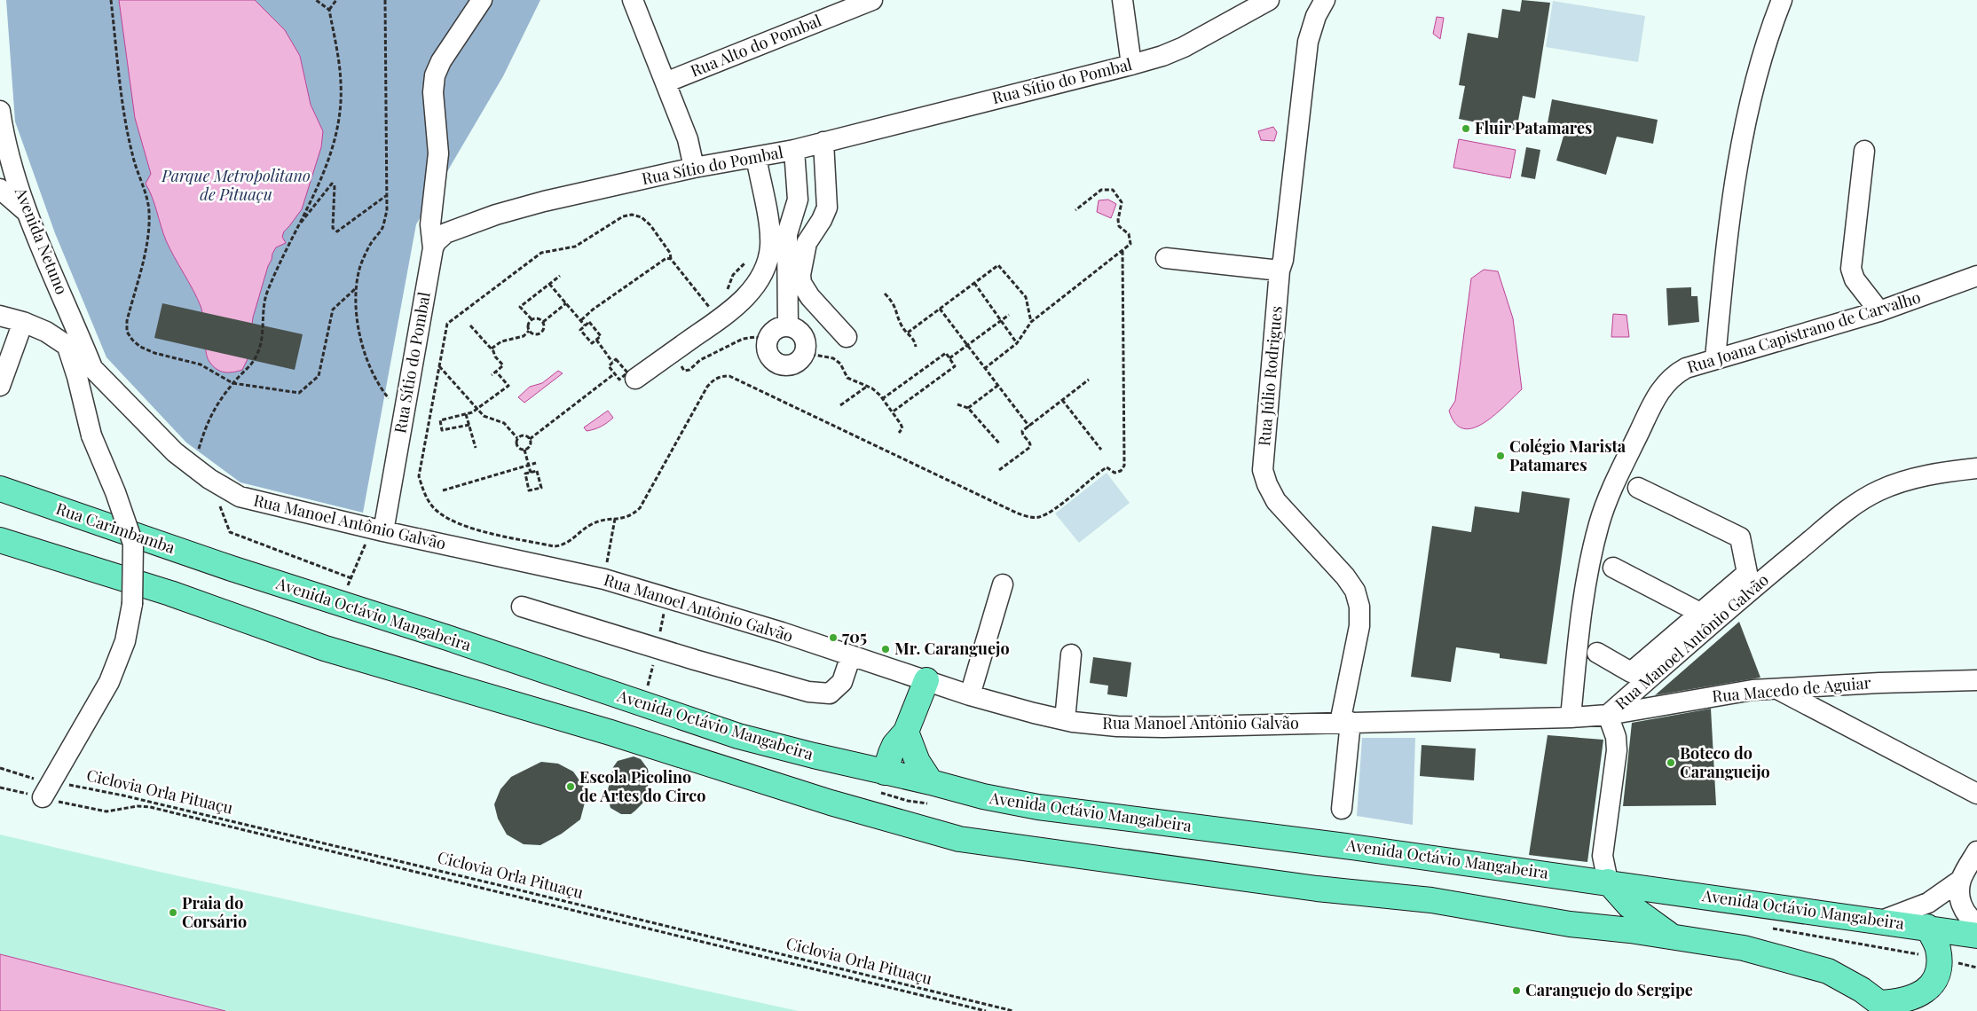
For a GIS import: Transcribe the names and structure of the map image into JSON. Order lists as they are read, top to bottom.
{
  "streets": {
    "main road": ["Rua Carimbamba", "Avenida Octávio Mangabeira"],
    "street": [
      "Rua Alto do Pombal",
      "Rua Sítio do Pombal",
      "Avenida Netuno",
      "Rua Joana Capistrano de Carvalho",
      "Rua Júlio Rodrigues",
      "Rua Manoel Antônio Galvão",
      "Rua Macedo de Aguiar"
    ],
    "path": ["Ciclovia Orla Pituaçu"]
  },
  "crossings": [
    ["Rua Sítio do Pombal", "Rua Manoel Antônio Galvão"],
    ["Avenida Netuno", "Rua Manoel Antônio Galvão"],
    ["Rua Joana Capistrano de Carvalho", "Rua Manoel Antônio Galvão"],
    ["Rua Júlio Rodrigues", "Rua Manoel Antônio Galvão"],
    ["Rua Manoel Antônio Galvão", "Rua Macedo de Aguiar"],
    ["Rua Carimbamba", "Avenida Octávio Mangabeira"]
  ],
  "parks": ["Parque Metropolitano de Pituaçu"],
  "places": [
    "Fluir Patamares",
    "Colégio Marista Patamares",
    "705",
    "Mr. Caranguejo",
    "Boteco do Carangueijo",
    "Escola Picolino de Artes do Circo",
    "Praia do Corsário",
    "Caranguejo do Sergipe"
  ]
}
